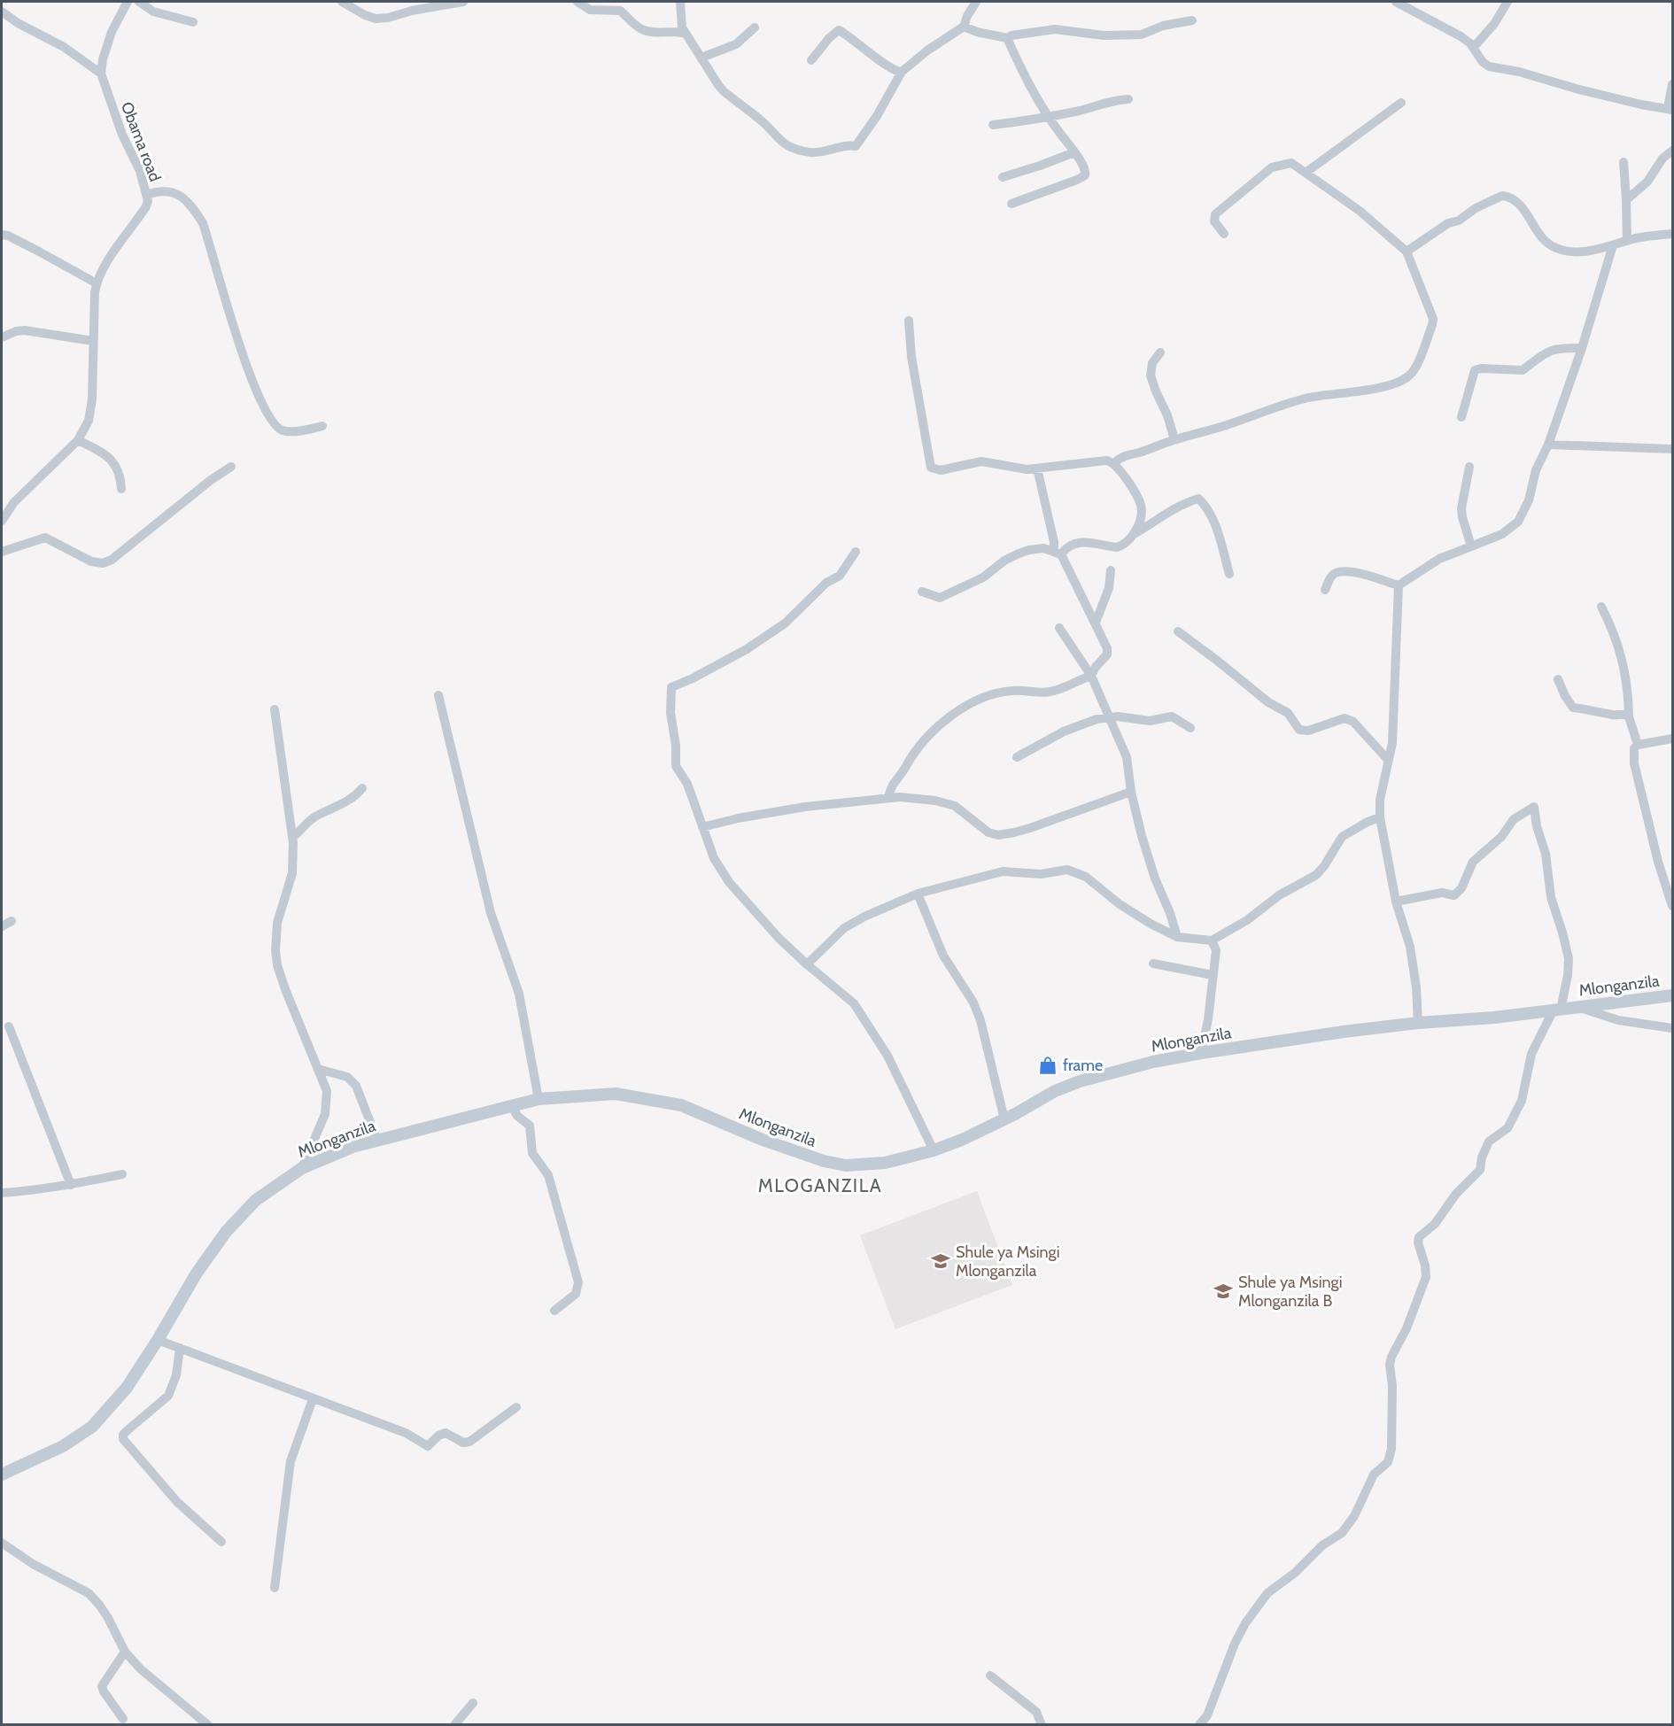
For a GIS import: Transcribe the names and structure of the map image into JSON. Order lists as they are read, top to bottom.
{
  "streets": {
    "street": ["Obama road", "Mlonganzila"]
  },
  "districts": ["MLOGANZILA"],
  "places": {
    "shop": ["frame"],
    "school or university": ["Shule ya Msingi Mlonganzila", "Shule ya Msingi Mlonganzila B"]
  }
}
